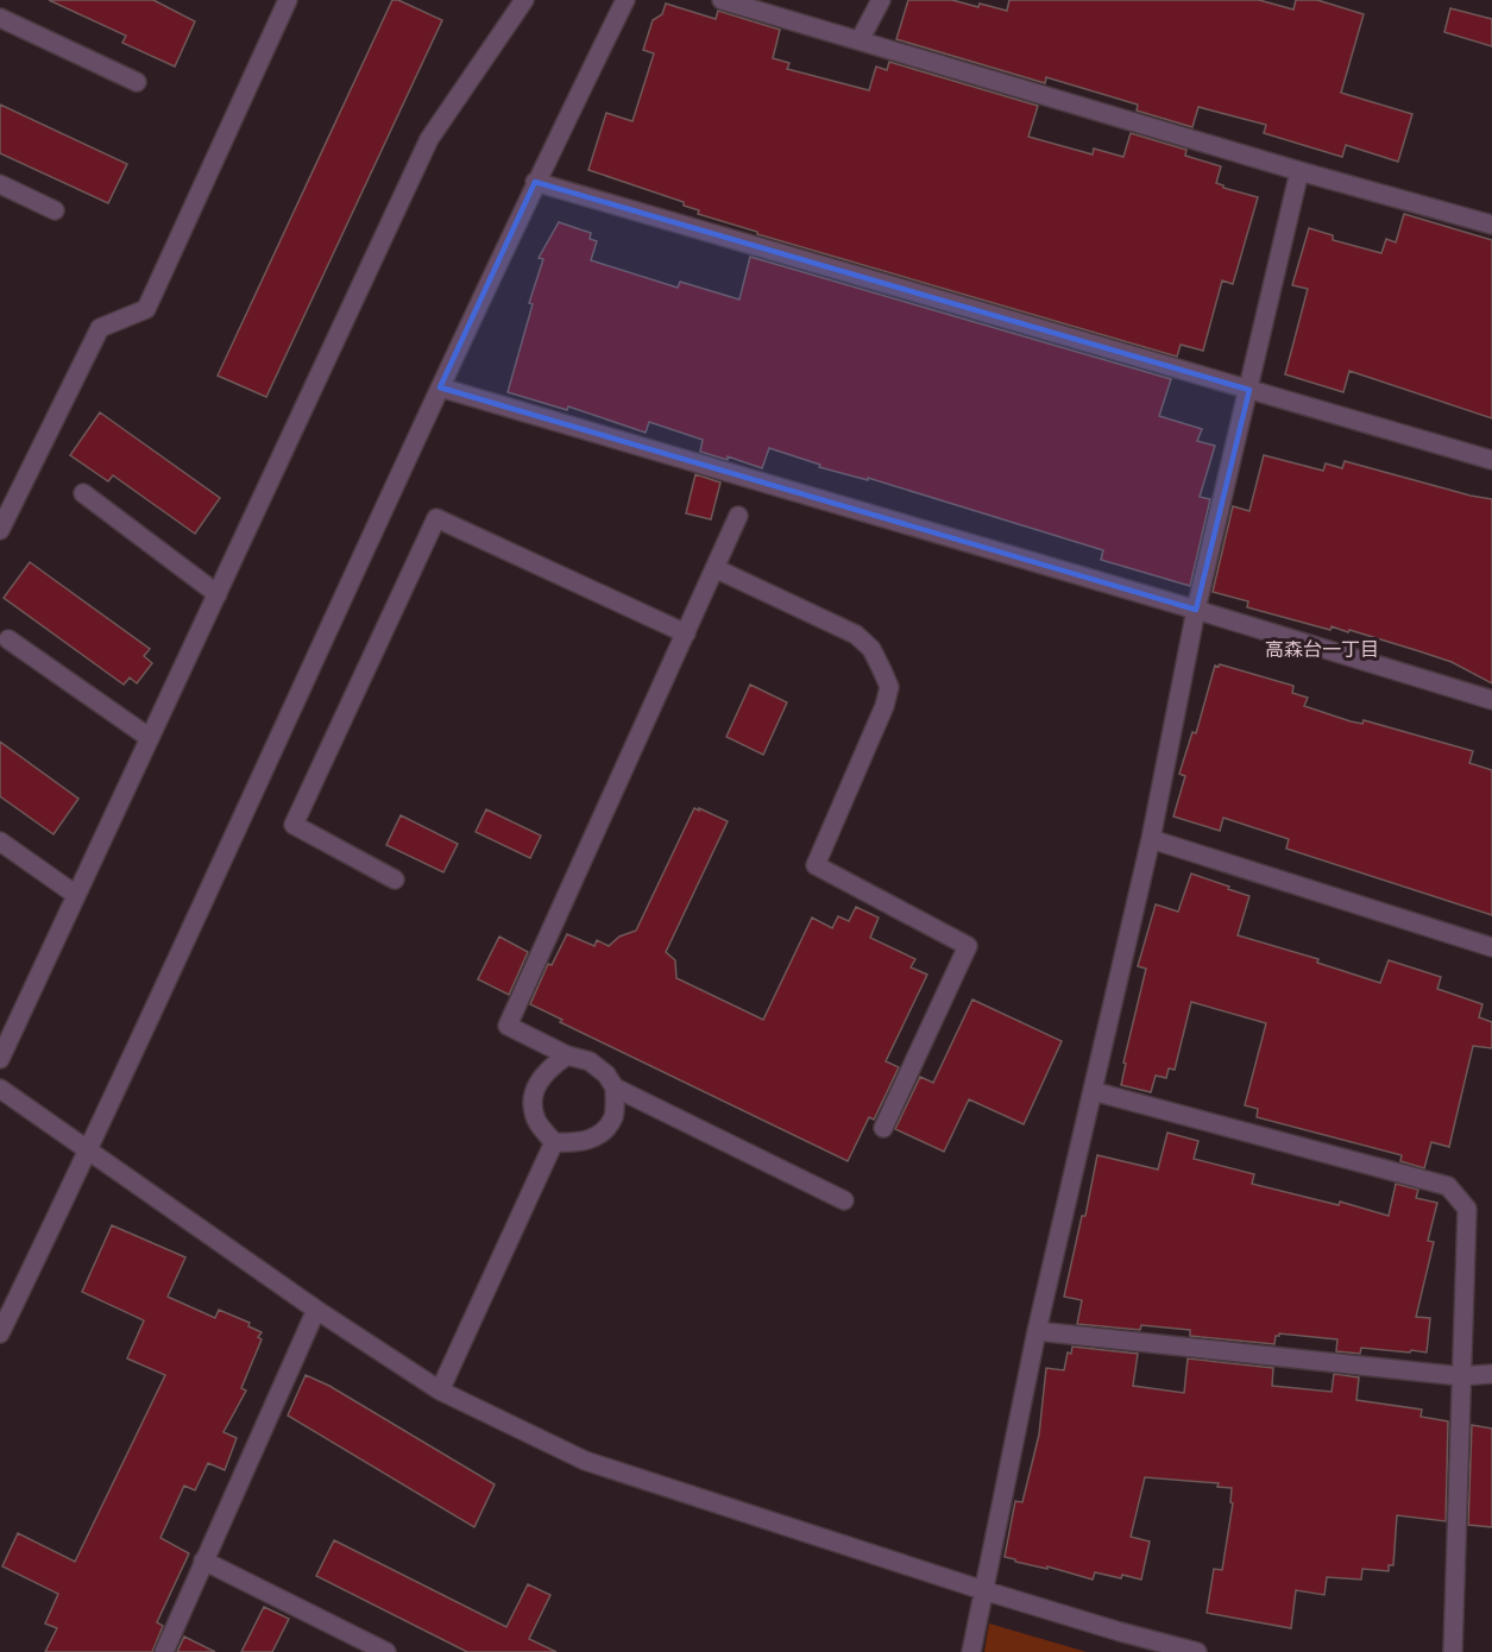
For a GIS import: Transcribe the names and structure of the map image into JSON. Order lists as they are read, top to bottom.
{
  "districts": ["高森台一丁目"]
}
